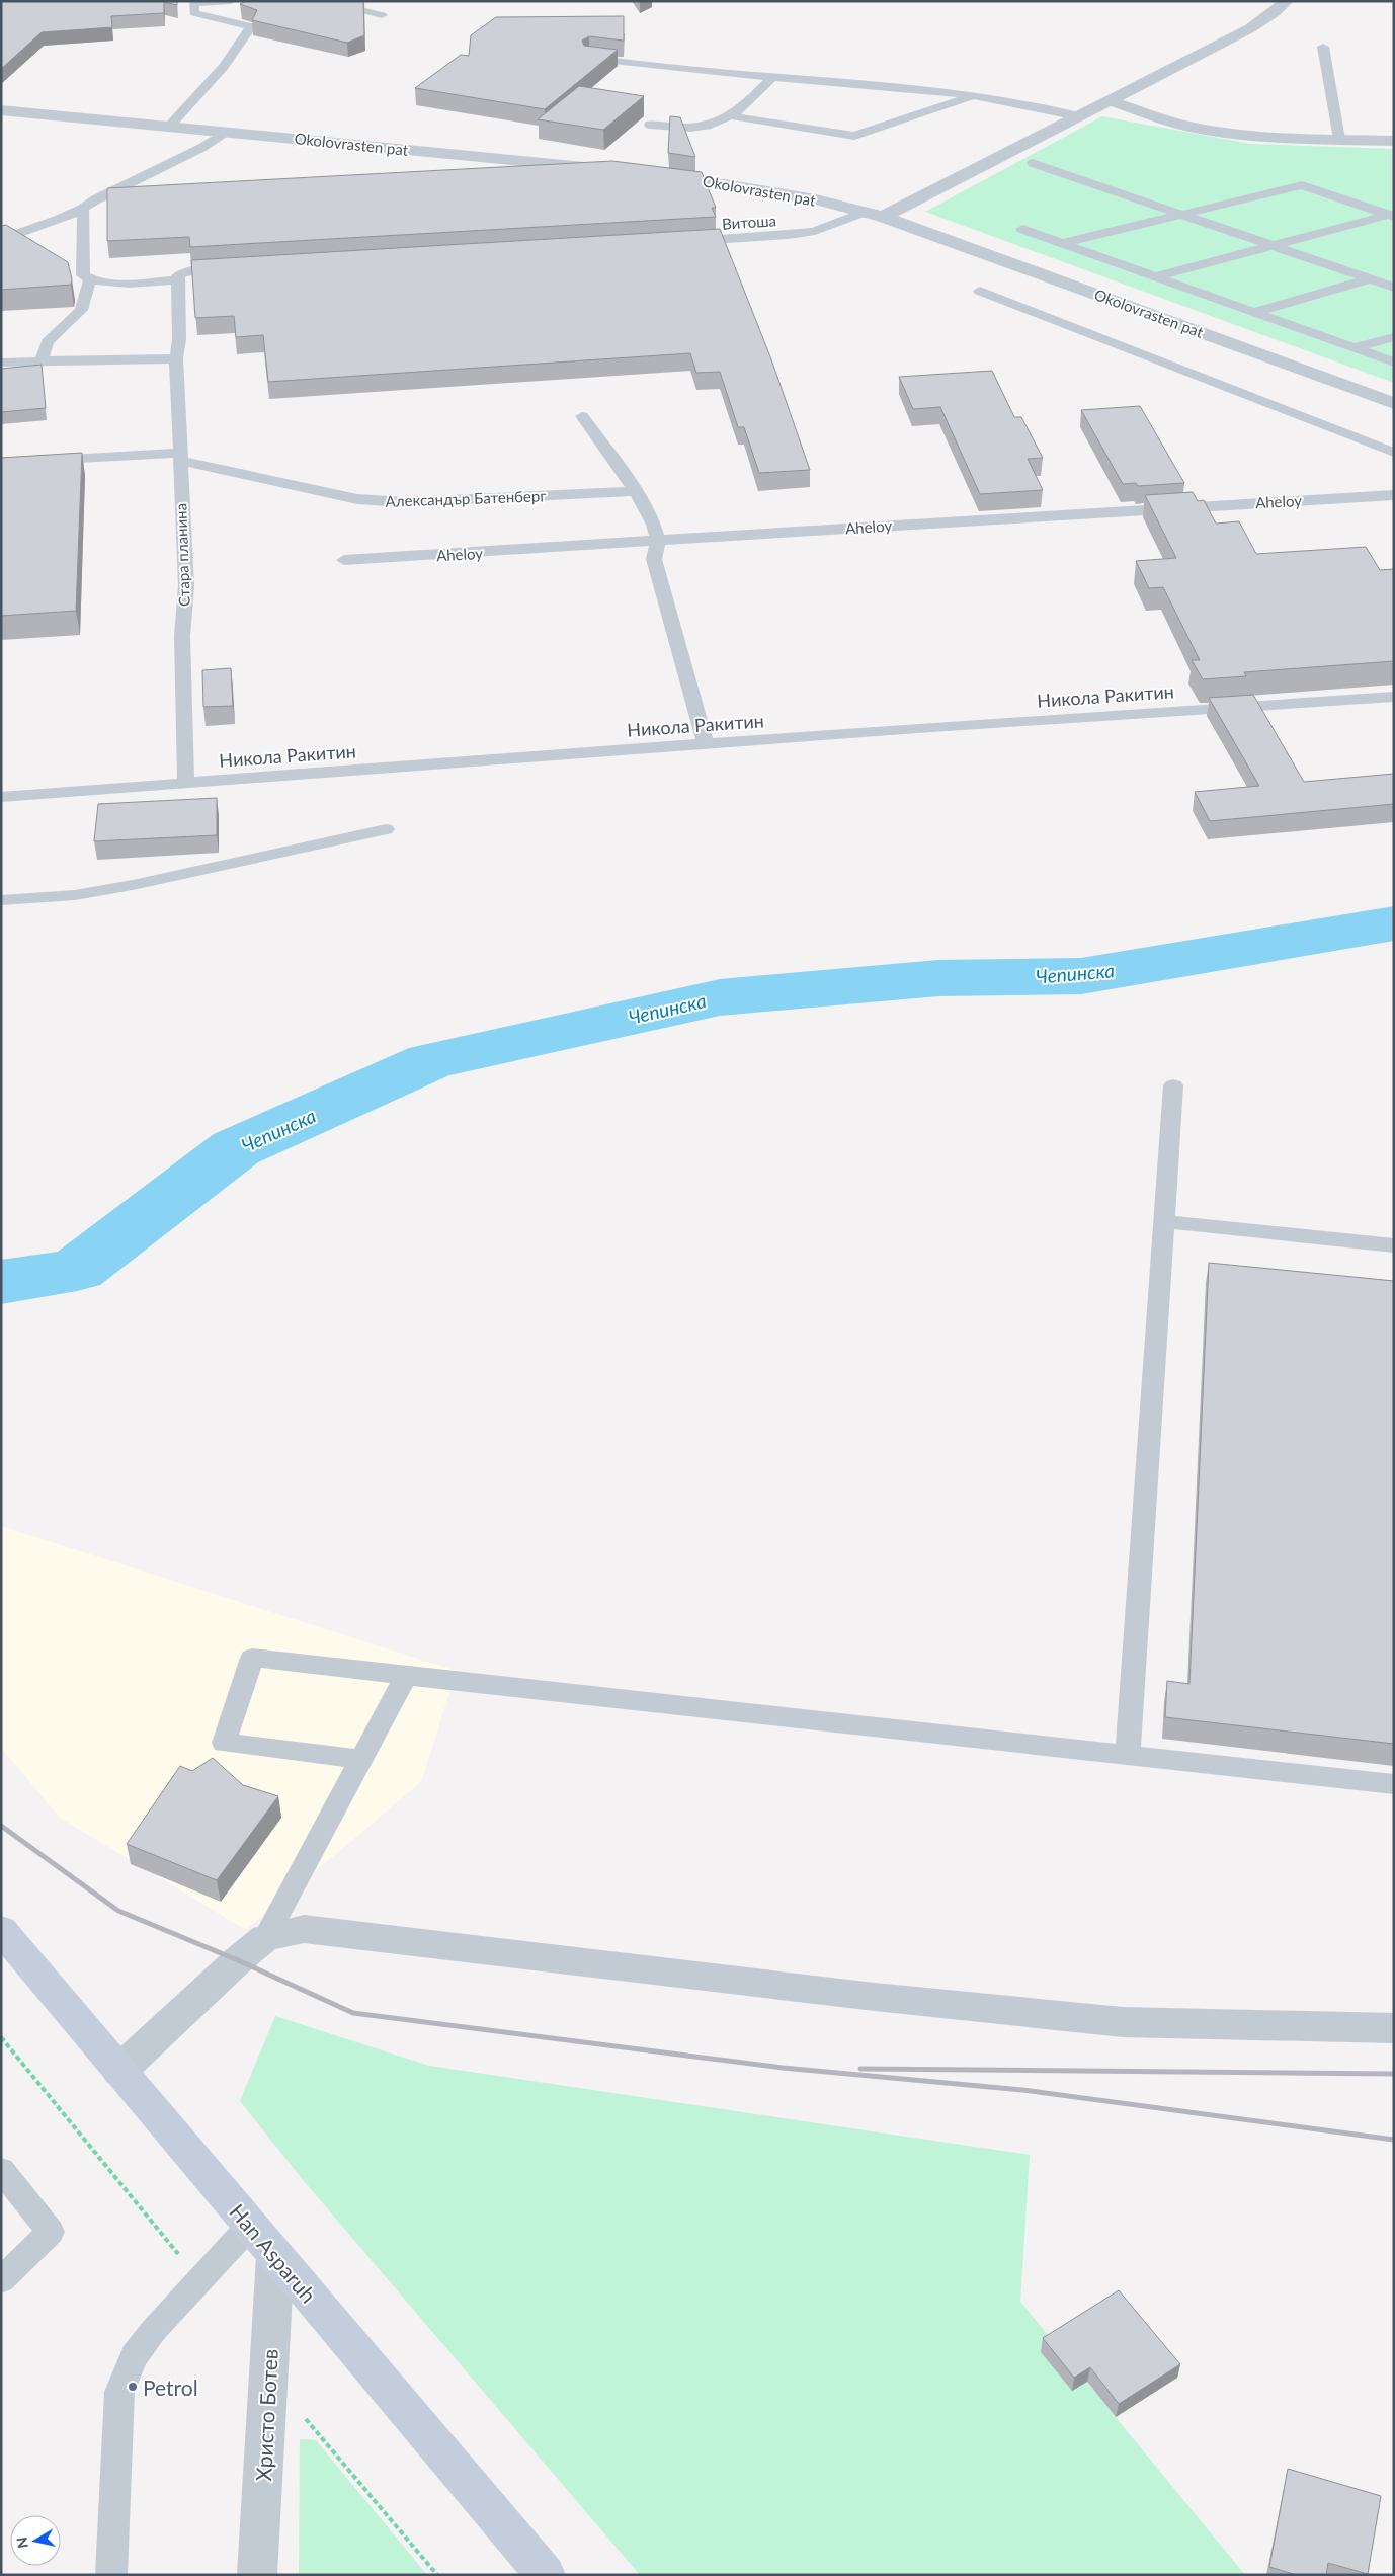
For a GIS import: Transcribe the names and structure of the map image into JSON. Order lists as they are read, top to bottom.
{
  "streets": {
    "main road": ["Han Asparuh"],
    "street": ["Okolovrasten pat", "Христо Ботев"],
    "lane": [
      "Витоша",
      "Александър Батенберг",
      "Aheloy",
      "Стара планина",
      "Никола Ракитин"
    ]
  },
  "crossings": [
    ["Okolovrasten pat", "Витоша"],
    ["Александър Батенберг", "Стара планина"],
    ["Стара планина", "Никола Ракитин"],
    ["Han Asparuh", "Христо Ботев"]
  ],
  "water": ["Чепинска"],
  "places": ["Petrol"],
  "north": "left"
}
